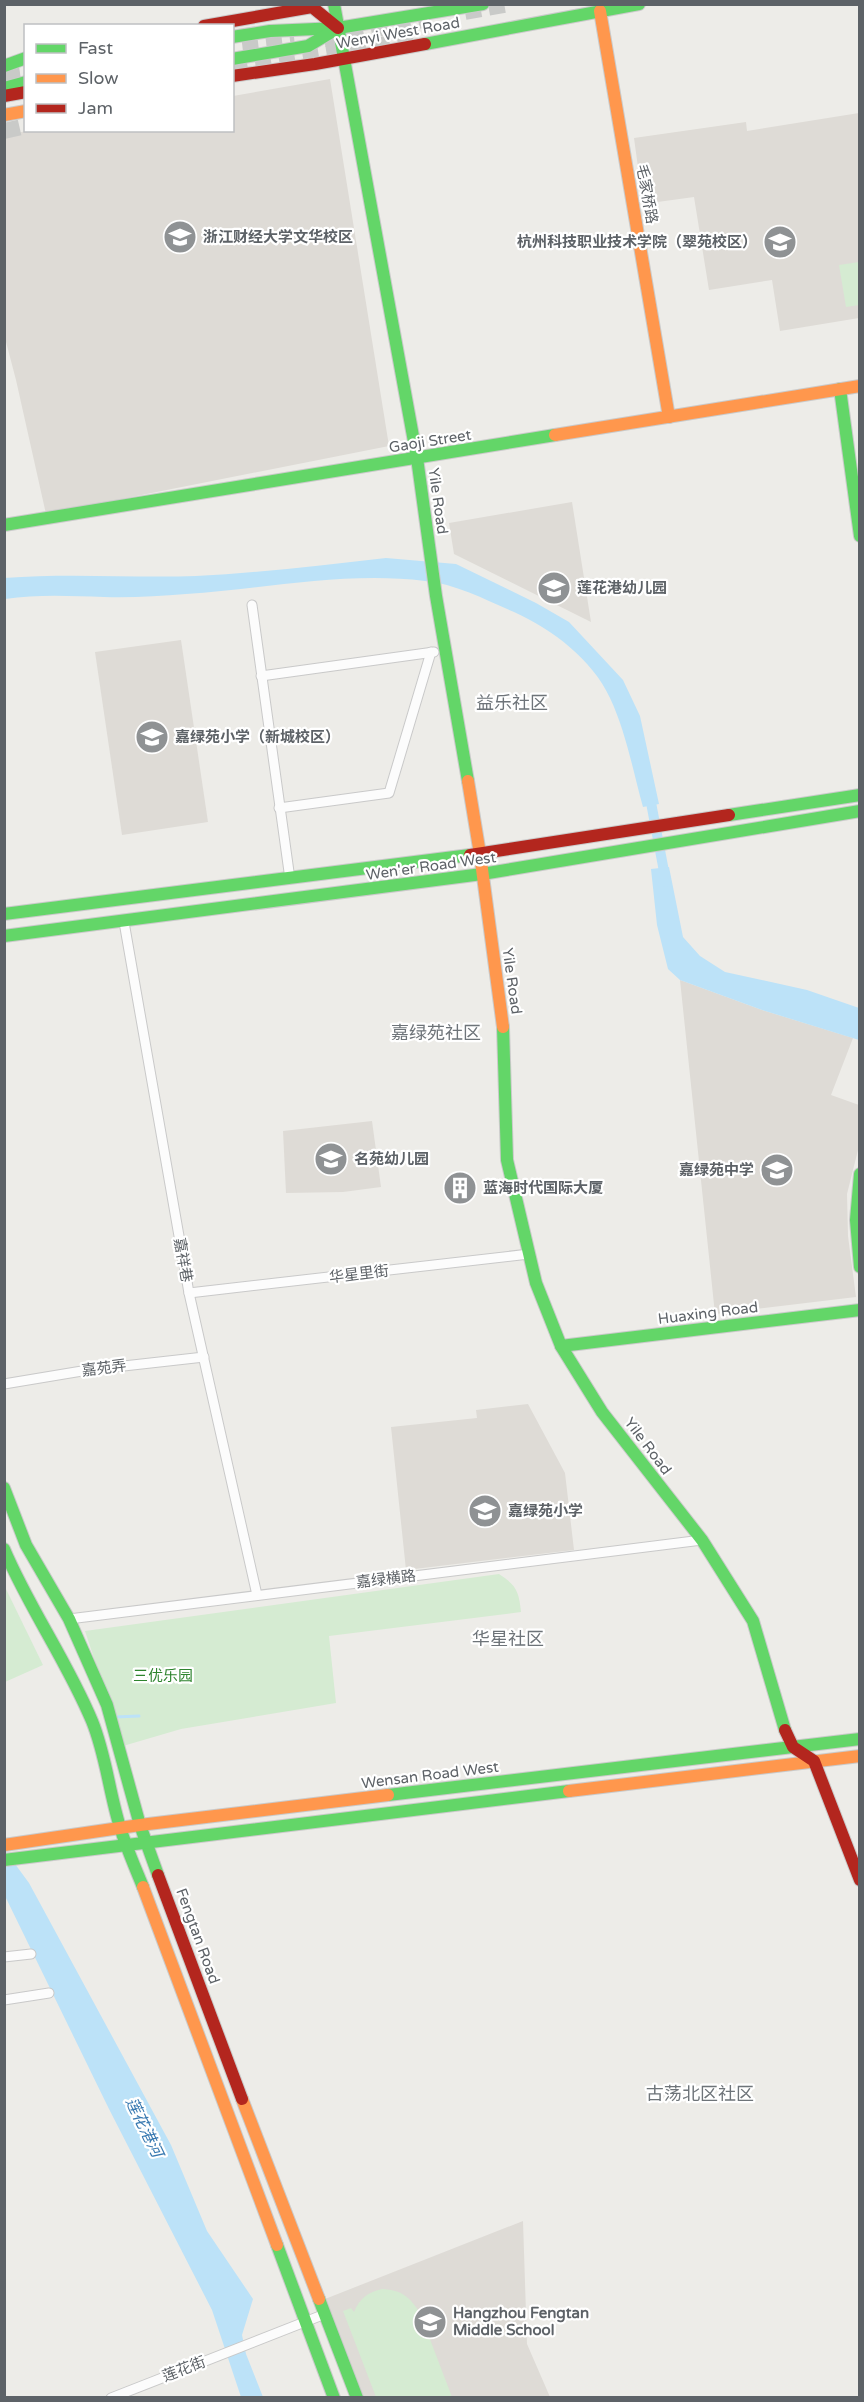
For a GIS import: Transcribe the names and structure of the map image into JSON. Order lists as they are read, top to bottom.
{
  "streets": {
    "main road": [
      "Wenyi West Road",
      "毛家桥路",
      "Gaoji Street",
      "Yile Road",
      "Wen'er Road West",
      "Huaxing Road",
      "Wensan Road West",
      "Fengtan Road"
    ],
    "street": [
      "嘉祥巷",
      "华星里街",
      "嘉苑弄",
      "嘉绿横路",
      "莲花街"
    ]
  },
  "crossings": [
    ["Wenyi West Road", "毛家桥路"],
    ["Wenyi West Road", "Yile Road"],
    ["毛家桥路", "Gaoji Street"],
    ["Gaoji Street", "Yile Road"],
    ["Yile Road", "Wen'er Road West"],
    ["Yile Road", "华星里街"],
    ["Yile Road", "Huaxing Road"],
    ["Yile Road", "嘉绿横路"],
    ["Yile Road", "Wensan Road West"],
    ["Wen'er Road West", "嘉祥巷"],
    ["嘉祥巷", "华星里街"],
    ["嘉祥巷", "嘉苑弄"],
    ["嘉祥巷", "嘉绿横路"],
    ["嘉绿横路", "Fengtan Road"],
    ["Wensan Road West", "Fengtan Road"]
  ],
  "districts": [
    "益乐社区",
    "嘉绿苑社区",
    "华星社区",
    "古荡北区社区"
  ],
  "water": ["莲花港河"],
  "parks": ["三优乐园"],
  "places": {
    "school or university": [
      "浙江财经大学文华校区",
      "杭州科技职业技术学院（翠苑校区）",
      "莲花港幼儿园",
      "嘉绿苑小学（新城校区）",
      "名苑幼儿园",
      "嘉绿苑中学",
      "嘉绿苑小学",
      "Hangzhou Fengtan Middle School"
    ],
    "building": ["蓝海时代国际大厦"]
  },
  "legend": ["Fast", "Slow", "Jam"]
}
